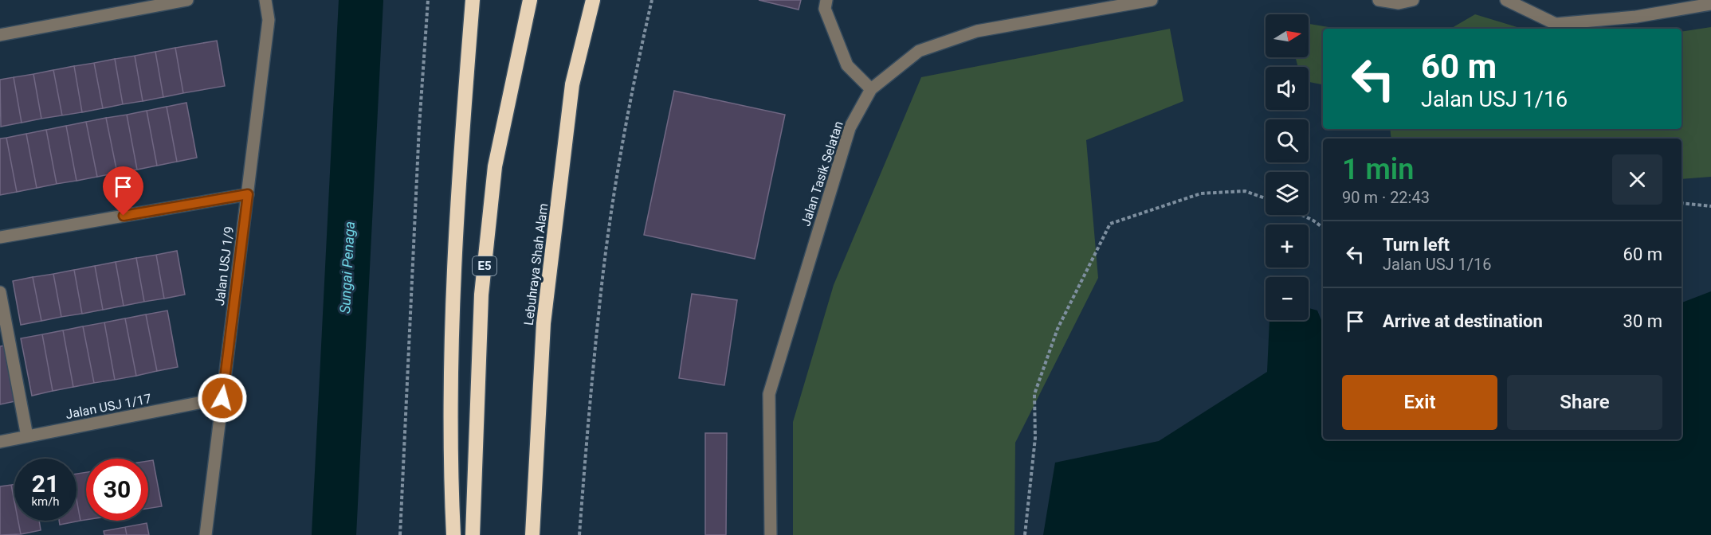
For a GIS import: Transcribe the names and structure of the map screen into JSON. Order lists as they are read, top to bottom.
{
  "streets": {
    "highway": ["Lebuhraya Shah Alam", "E5"],
    "street": ["Jalan Tasik Selatan", "Jalan USJ 1/9", "Jalan USJ 1/17"]
  },
  "crossings": [
    ["Jalan USJ 1/9", "Jalan USJ 1/17"]
  ],
  "water": ["Sungai Penaga"],
  "north": "right",
  "page": {
    "map_buttons": ["+", "−"],
    "turn": ["60 m", "Jalan USJ 1/16"],
    "heading": ["1 min", "90 m · 22:43"],
    "list": [
      {
        "name": "Turn left",
        "note": "Jalan USJ 1/16",
        "value": "60 m"
      },
      {
        "name": "Arrive at destination",
        "value": "30 m"
      }
    ],
    "buttons": ["Exit", "Share"],
    "speed": "21 km/h",
    "limit": "30"
  }
}
